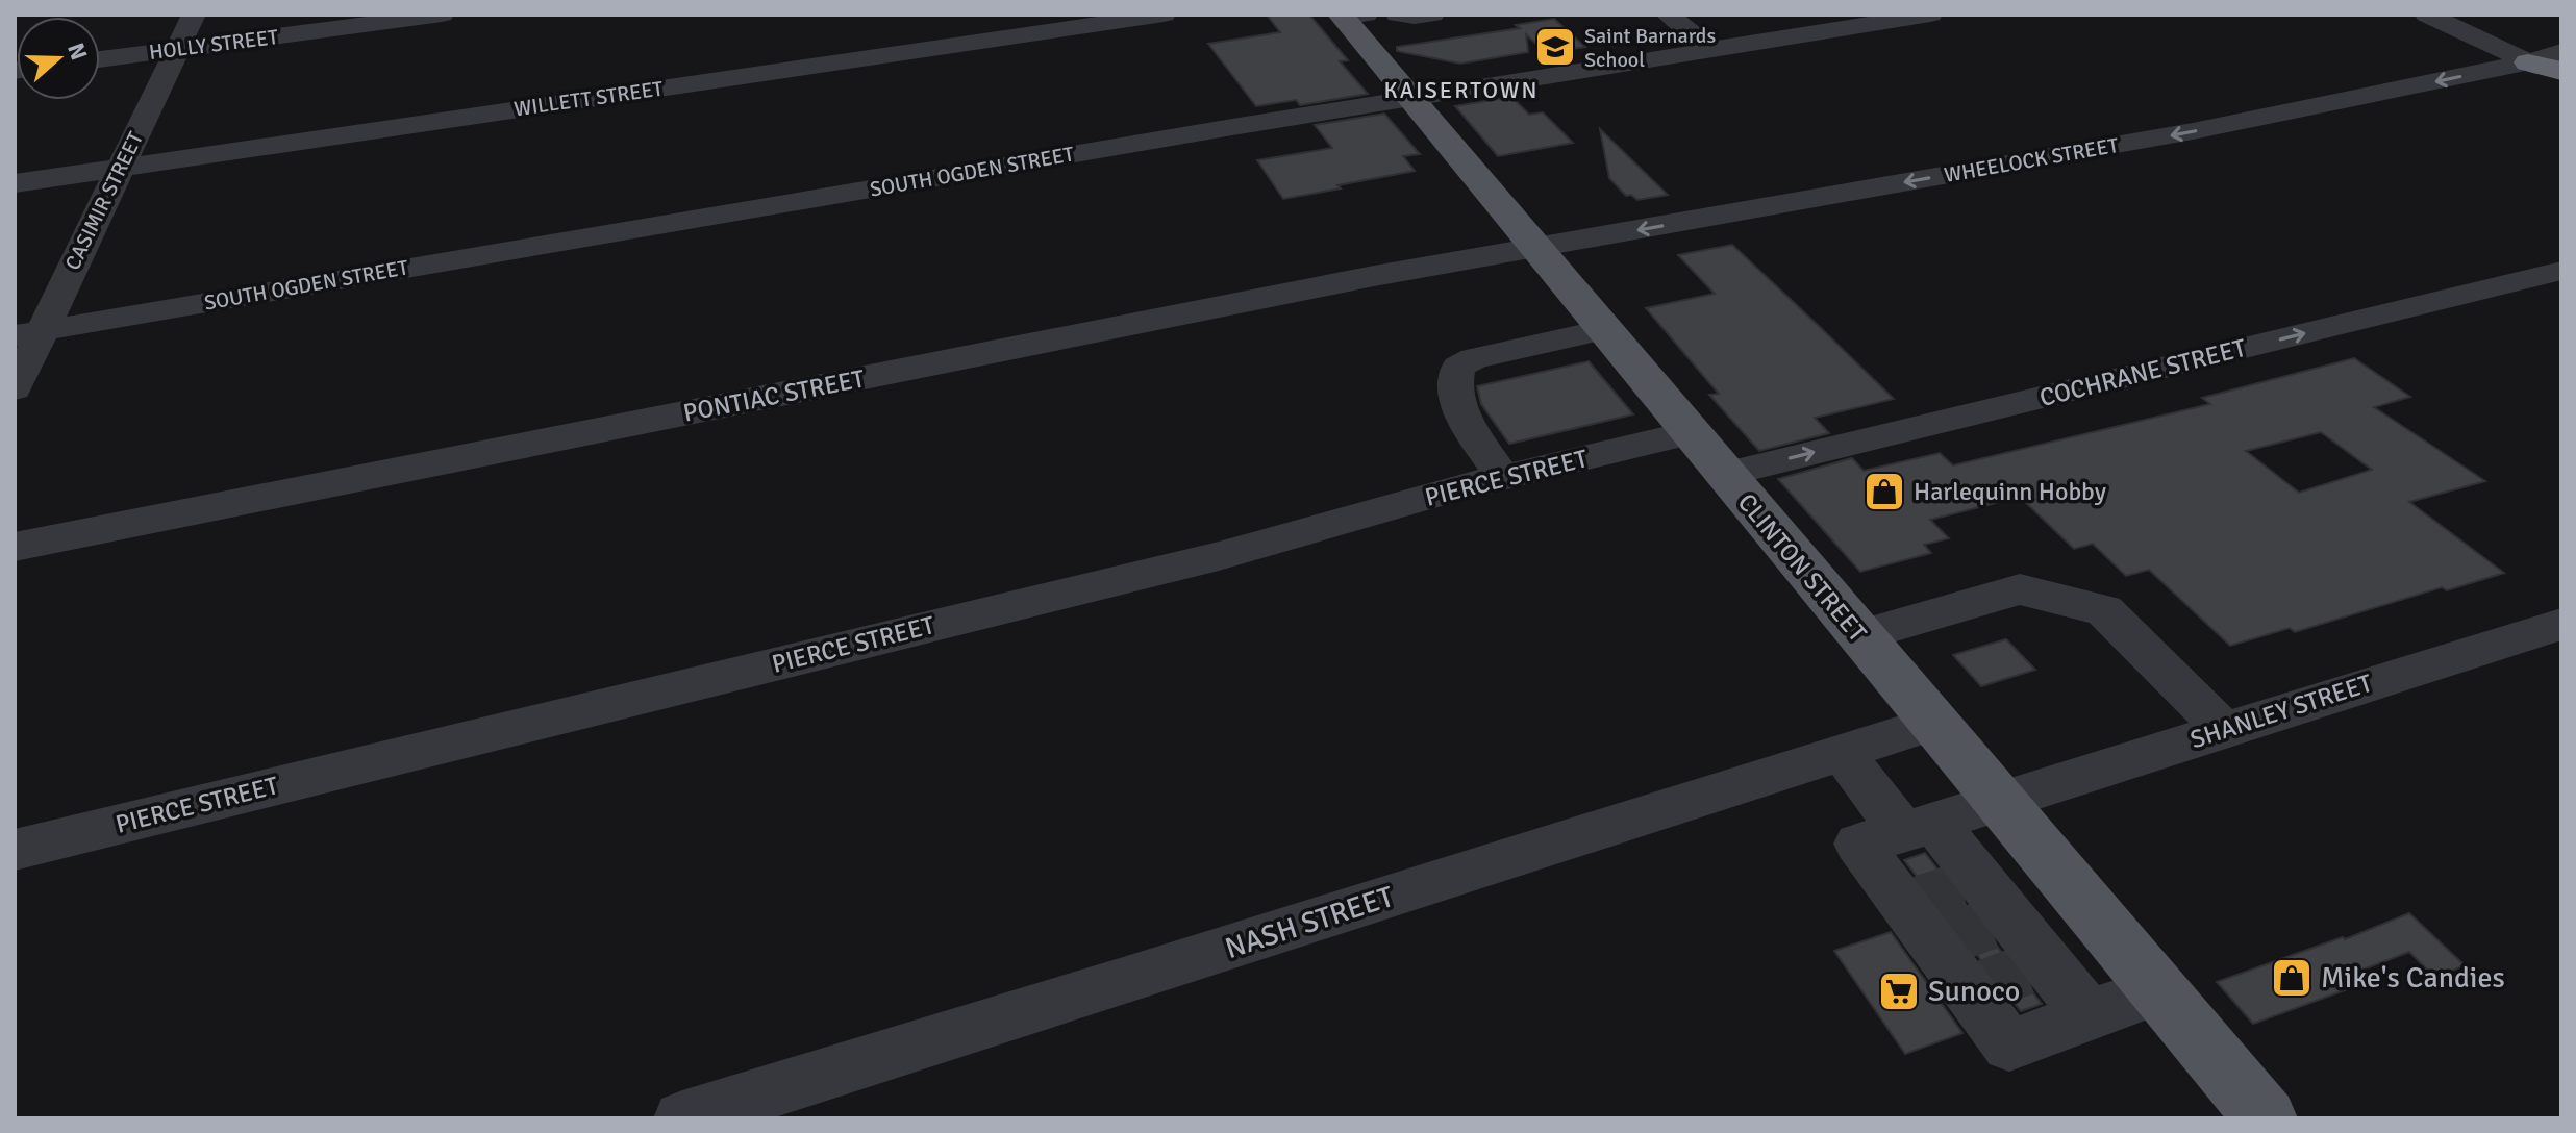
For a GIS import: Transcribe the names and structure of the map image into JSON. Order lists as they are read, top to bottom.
{
  "streets": {
    "main road": ["CLINTON STREET"],
    "street": [
      "HOLLY STREET",
      "WILLETT STREET",
      "WHEELOCK STREET",
      "SOUTH OGDEN STREET",
      "CASIMIR STREET",
      "COCHRANE STREET",
      "PONTIAC STREET",
      "PIERCE STREET",
      "SHANLEY STREET",
      "NASH STREET"
    ]
  },
  "crossings": [
    ["HOLLY STREET", "CASIMIR STREET"],
    ["WILLETT STREET", "CASIMIR STREET"],
    ["WHEELOCK STREET", "PONTIAC STREET"],
    ["WHEELOCK STREET", "CLINTON STREET"],
    ["SOUTH OGDEN STREET", "CASIMIR STREET"],
    ["SOUTH OGDEN STREET", "CLINTON STREET"],
    ["COCHRANE STREET", "CLINTON STREET"],
    ["PONTIAC STREET", "CLINTON STREET"],
    ["PIERCE STREET", "CLINTON STREET"],
    ["CLINTON STREET", "SHANLEY STREET"],
    ["CLINTON STREET", "NASH STREET"]
  ],
  "one_way": ["WHEELOCK STREET", "COCHRANE STREET"],
  "districts": ["KAISERTOWN"],
  "places": {
    "school or university": ["Saint Barnards School"],
    "shop": ["Harlequinn Hobby", "Mike's Candies"],
    "supermarket": ["Sunoco"]
  },
  "north": "right"
}
